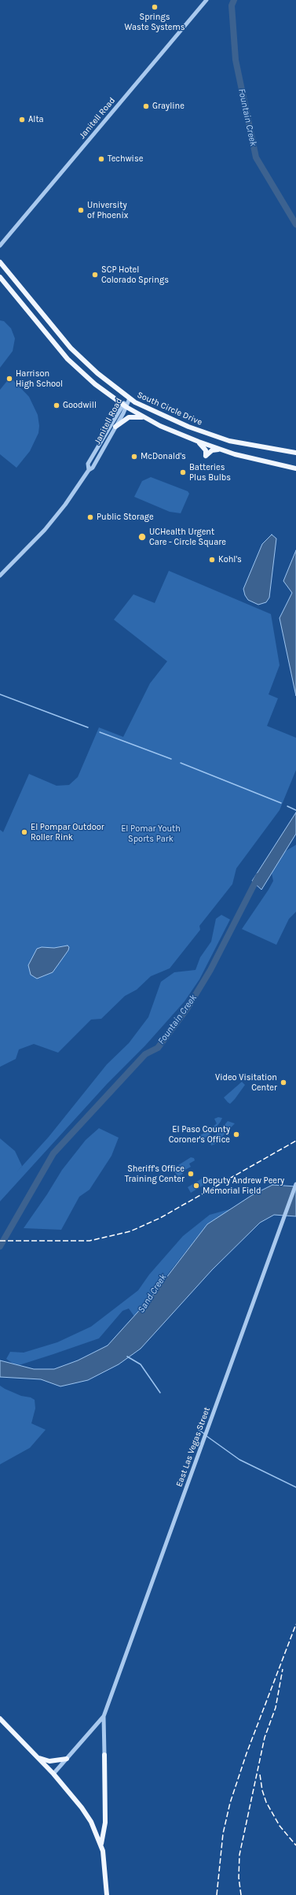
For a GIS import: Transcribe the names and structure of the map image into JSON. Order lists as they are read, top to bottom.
{
  "streets": {
    "main road": ["South Circle Drive"],
    "street": ["Janitell Road", "East Las Vegas Street"]
  },
  "crossings": [
    ["Janitell Road", "South Circle Drive"]
  ],
  "water": ["Fountain Creek", "Sand Creek"],
  "parks": ["El Pomar Youth Sports Park"],
  "places": [
    "Springs Waste Systems",
    "Grayline",
    "Alta",
    "Techwise",
    "University of Phoenix",
    "SCP Hotel Colorado Springs",
    "Harrison High School",
    "Goodwill",
    "McDonald's",
    "Batteries Plus Bulbs",
    "Public Storage",
    "UCHealth Urgent Care - Circle Square",
    "Kohl's",
    "El Pompar Outdoor Roller Rink",
    "Video Visitation Center",
    "El Paso County Coroner's Office",
    "Sheriff's Office Training Center",
    "Deputy Andrew Peery Memorial Field"
  ]
}
